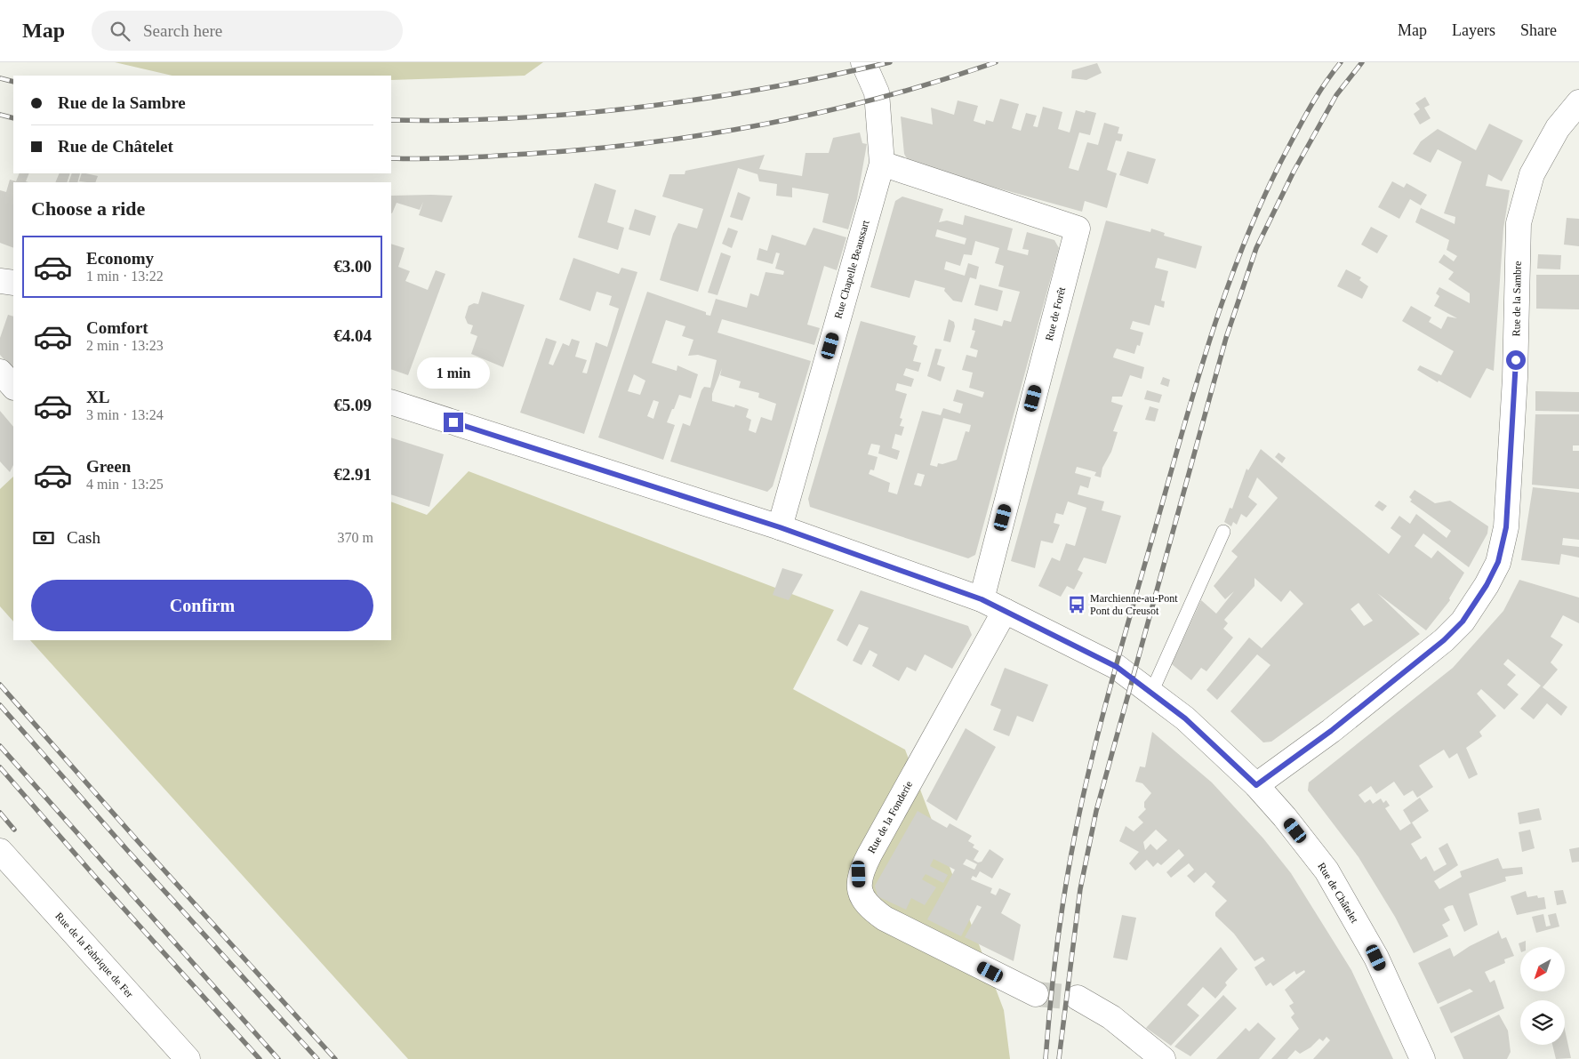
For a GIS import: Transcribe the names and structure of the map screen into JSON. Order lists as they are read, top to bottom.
{
  "streets": {
    "street": [
      "Rue Chapelle Beaussart",
      "Rue de la Sambre",
      "Rue de Forêt",
      "Rue de la Fonderie",
      "Rue de Châtelet",
      "Rue de la Fabrique de Fer"
    ]
  },
  "crossings": [
    ["Rue Chapelle Beaussart", "Rue de Forêt"],
    ["Rue Chapelle Beaussart", "Rue de Châtelet"],
    ["Rue de la Sambre", "Rue de Châtelet"],
    ["Rue de Forêt", "Rue de Châtelet"],
    ["Rue de la Fonderie", "Rue de Châtelet"]
  ],
  "places": {
    "bus stop": ["Marchienne-au-Pont Pont du Creusot"]
  },
  "north": "bottom left",
  "page": {
    "header": "Map",
    "search": "Search here",
    "nav": ["Map", "Layers", "Share"],
    "banner": ["Rue de la Sambre", "Rue de Châtelet"],
    "heading": "Choose a ride",
    "list": [
      {
        "name": "Economy",
        "note": "1 min · 13:22",
        "value": "€3.00"
      },
      {
        "name": "Comfort",
        "note": "2 min · 13:23",
        "value": "€4.04"
      },
      {
        "name": "XL",
        "note": "3 min · 13:24",
        "value": "€5.09"
      },
      {
        "name": "Green",
        "note": "4 min · 13:25",
        "value": "€2.91"
      }
    ],
    "bubble": "1 min",
    "pay": ["Cash", "370 m"],
    "buttons": "Confirm"
  }
}
